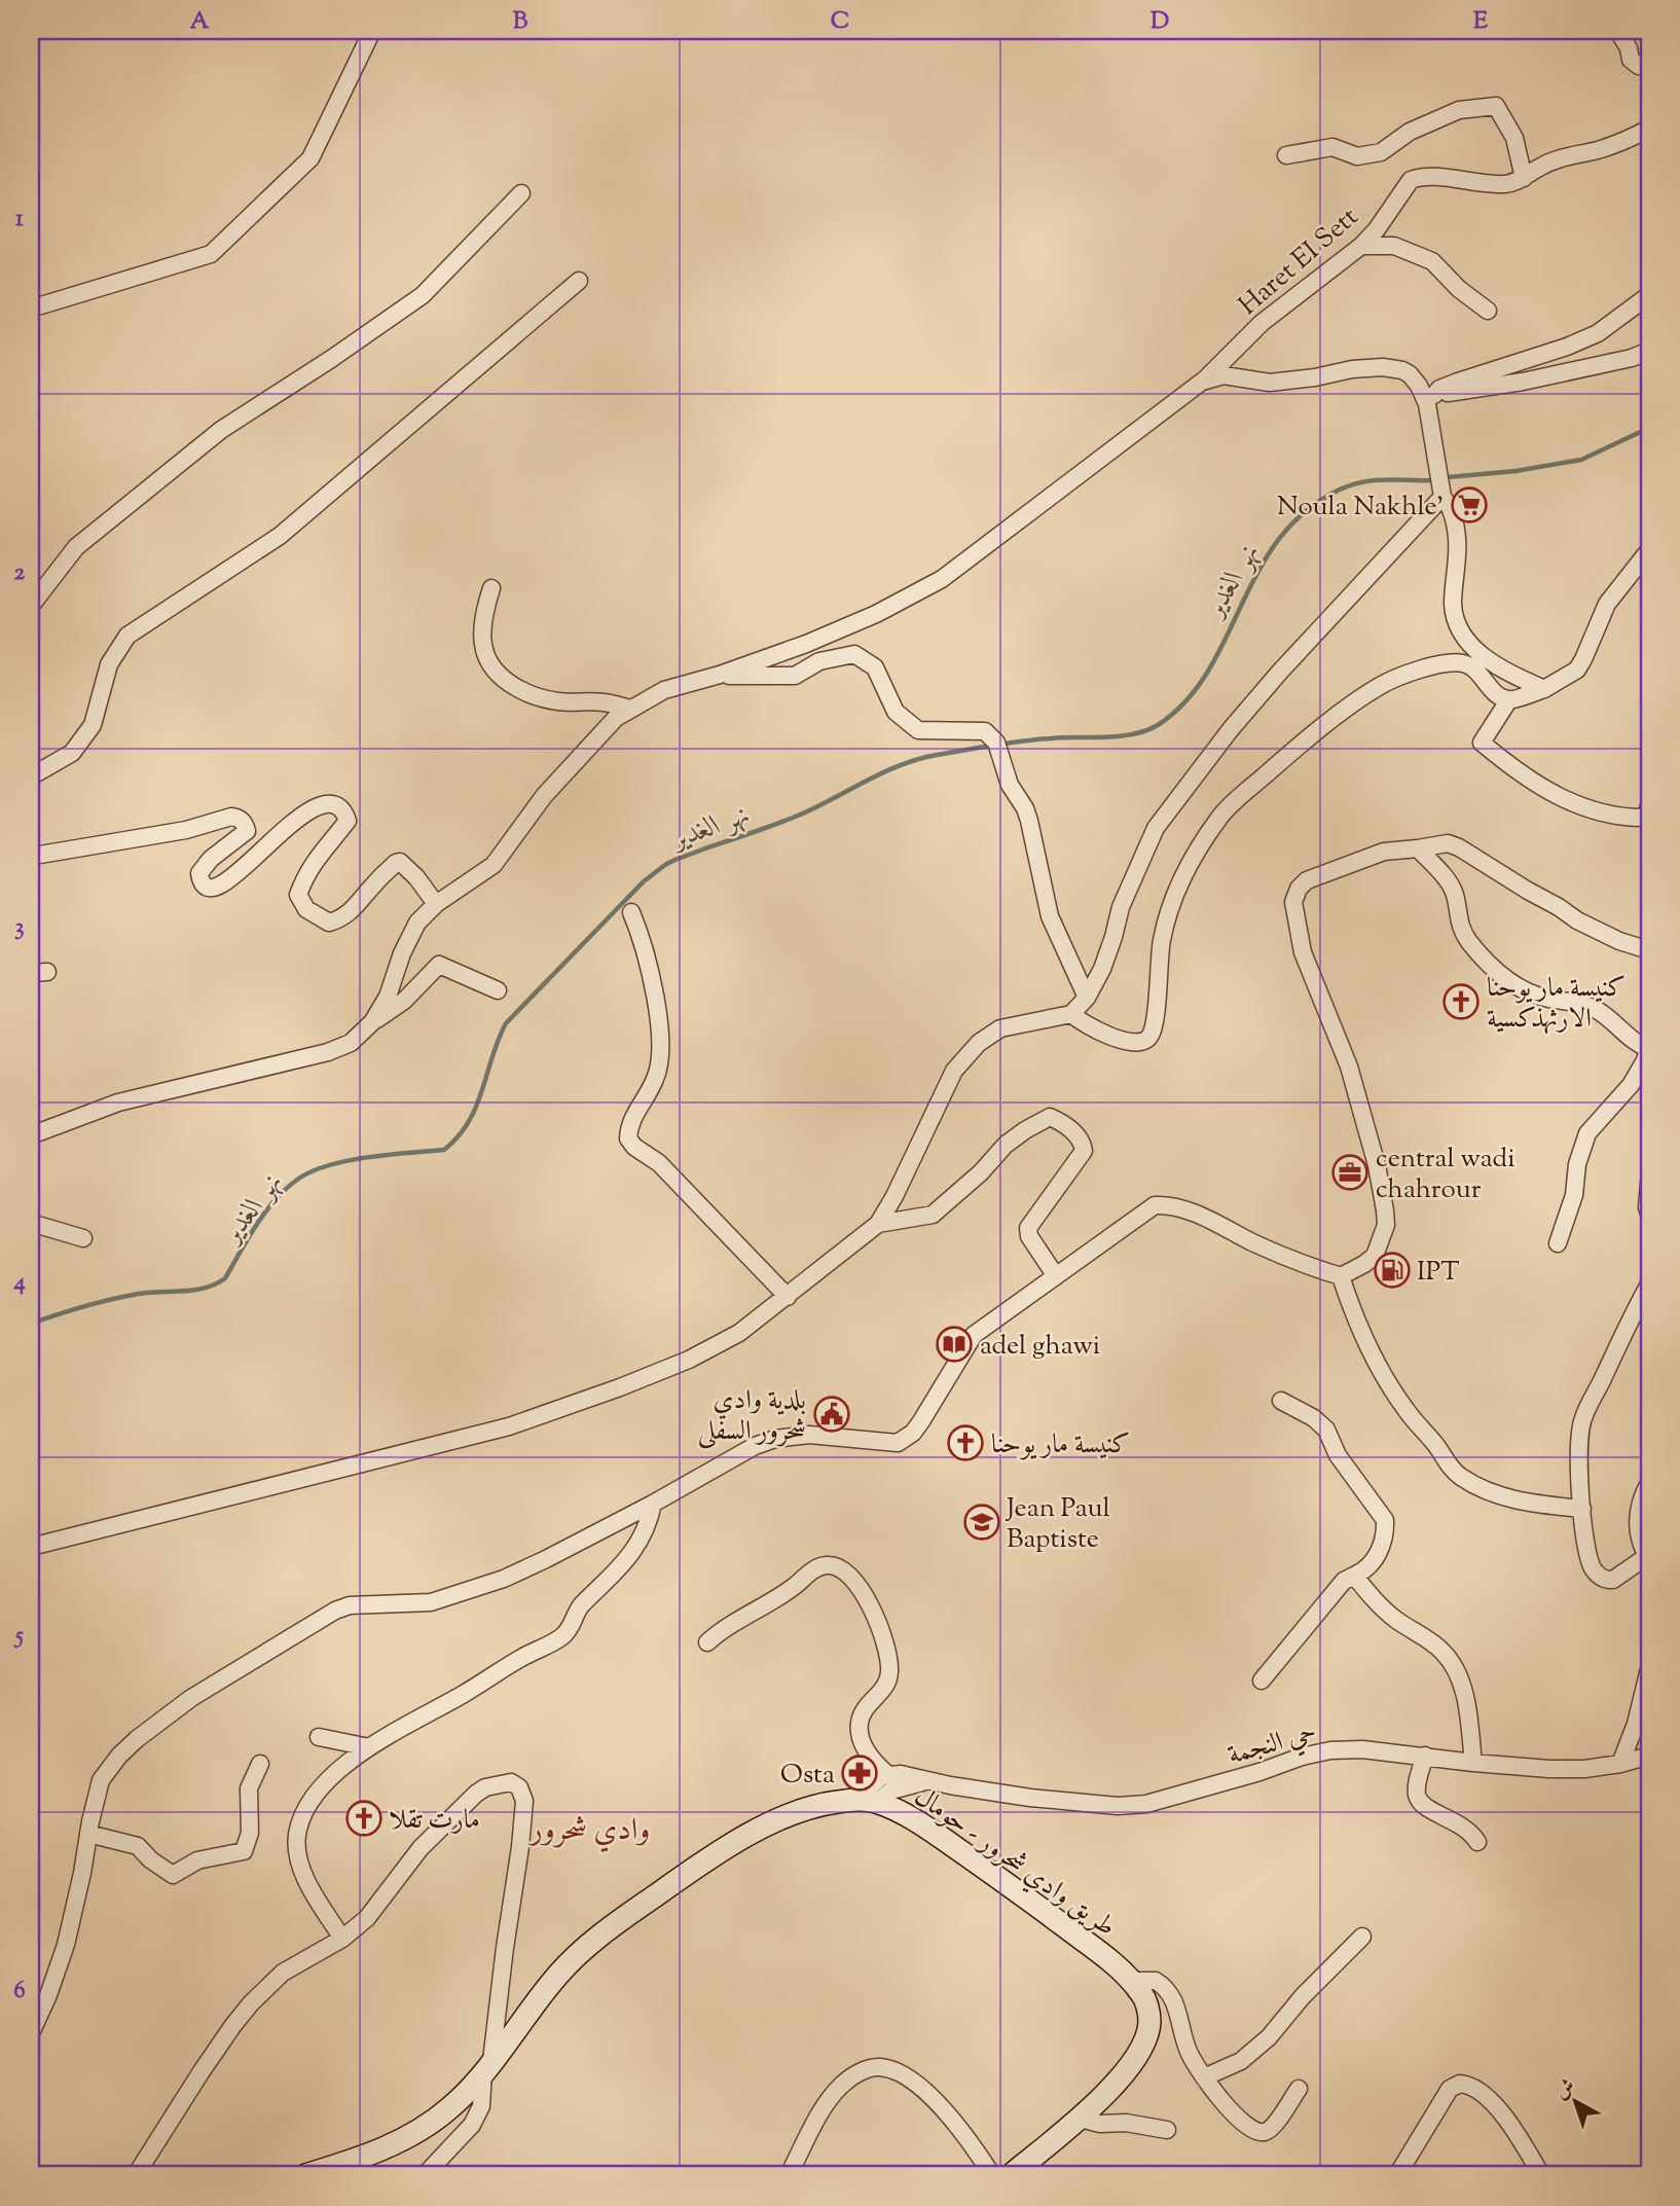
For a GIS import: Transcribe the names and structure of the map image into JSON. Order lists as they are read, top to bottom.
{
  "streets": {
    "main road": ["طريق وادي شحرور - حومال"],
    "street": ["Haret EI Sett", "حي النجمة"]
  },
  "districts": ["وادي شحرور"],
  "water": ["نهر الغدير"],
  "places": {
    "supermarket": ["Noula Nakhle'"],
    "church": ["كنيسة مار يوحنا الارثهذكسية", "كنيسة مار يوحنا", "مارت تقلا"],
    "office": ["central wadi chahrour"],
    "fuel station": ["IPT"],
    "library": ["adel ghawi"],
    "public building": ["بلدية وادي شحرور السفلى"],
    "school or university": ["Jean Paul Baptiste"],
    "pharmacy": ["Osta"]
  },
  "north": "top left",
  "grid": {
    "columns": [
      "A",
      "B",
      "C",
      "D",
      "E"
    ],
    "rows": [
      "1",
      "2",
      "3",
      "4",
      "5",
      "6"
    ]
  }
}
